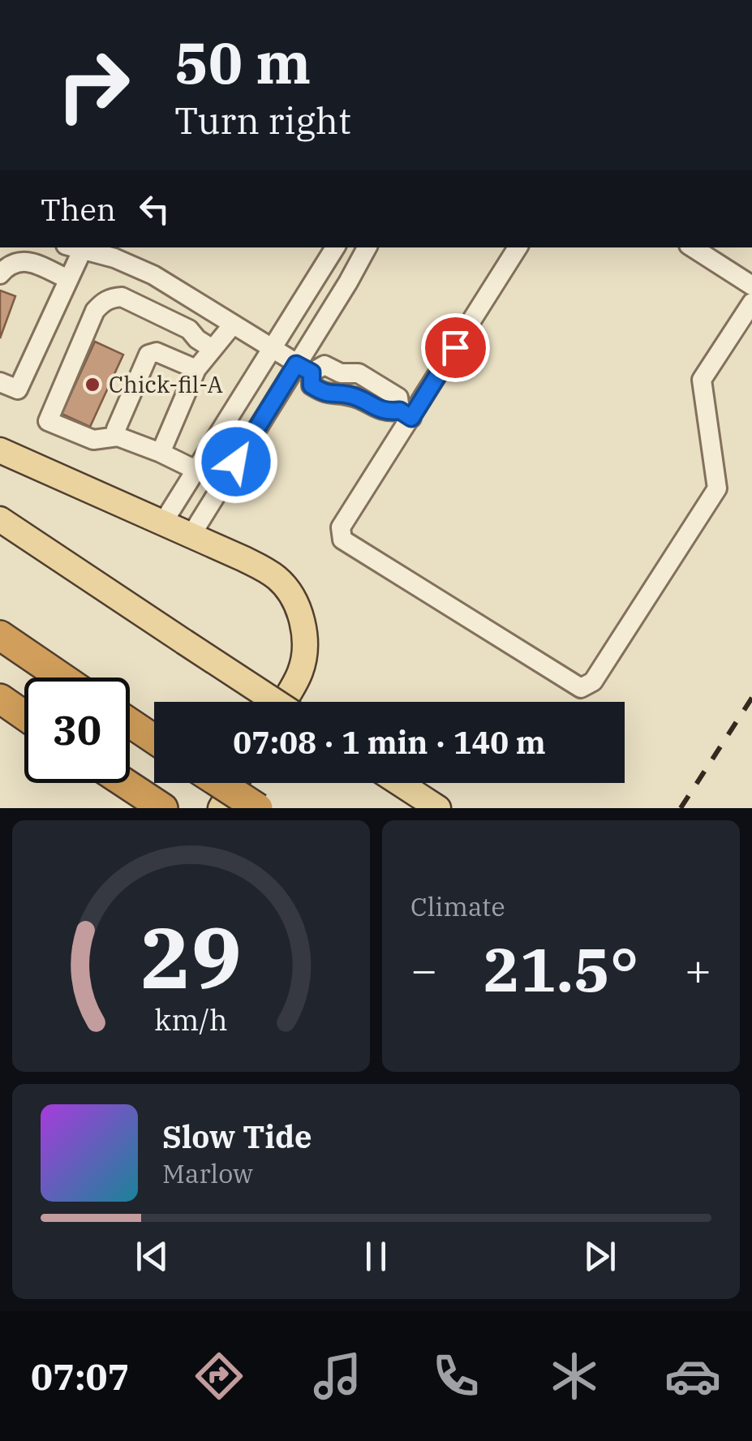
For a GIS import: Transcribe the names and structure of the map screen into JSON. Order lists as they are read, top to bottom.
{
  "places": ["Chick-fil-A"],
  "page": {
    "turn": ["50 m", "Turn right"],
    "then": "Then",
    "limit": "30",
    "trip": "07:08 · 1 min · 140 m",
    "tile": "Climate",
    "heat": ["−", "21.5°", "+"],
    "song": ["Slow Tide", "Marlow"],
    "tabs": "07:07",
    "gauge": ["29", "km/h"]
  }
}
